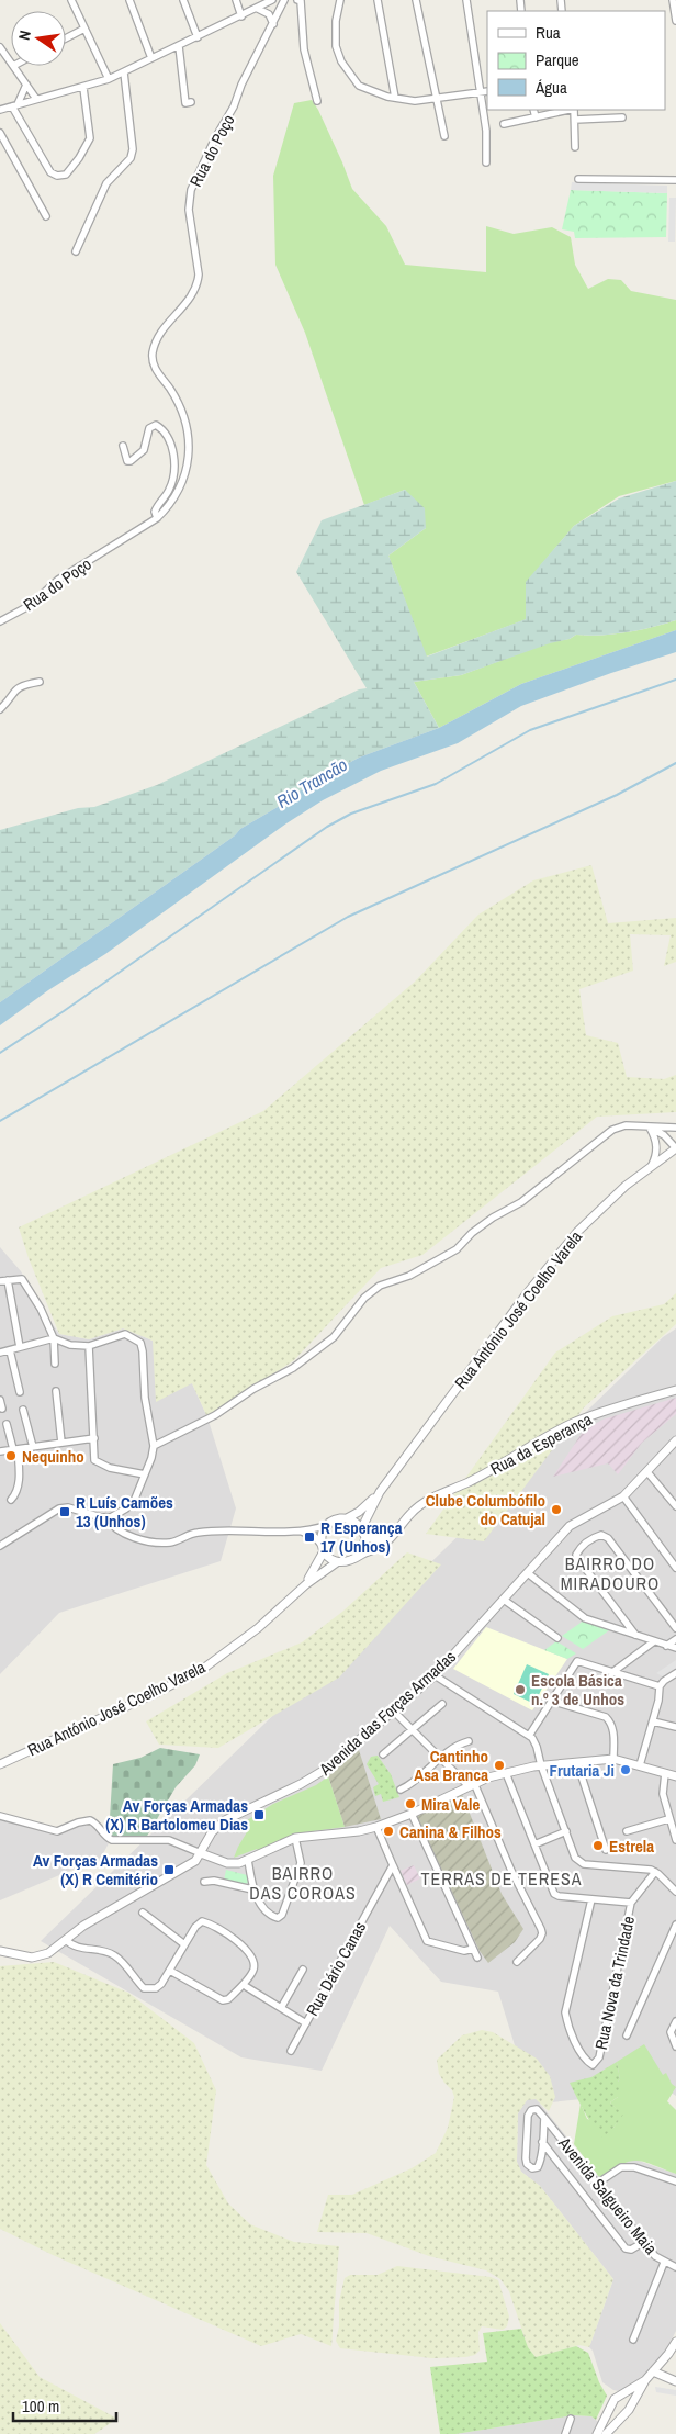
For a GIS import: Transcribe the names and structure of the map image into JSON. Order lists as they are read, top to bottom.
{
  "streets": {
    "street": [
      "Rua do Poço",
      "Rua António José Coelho Varela",
      "Rua da Esperança",
      "Avenida das Forças Armadas",
      "Rua Dário Canas",
      "Rua Nova da Trindade",
      "Avenida Salgueiro Maia"
    ]
  },
  "crossings": [
    ["Rua António José Coelho Varela", "Rua da Esperança"]
  ],
  "districts": ["BAIRRO DO MIRADOURO", "BAIRRO DAS COROAS", "TERRAS DE TERESA"],
  "water": ["Rio Trancão"],
  "places": {
    "other": [
      "Nequinho",
      "Clube Columbófilo do Catujal",
      "Escola Básica n.º 3 de Unhos",
      "Cantinho Asa Branca",
      "Frutaria Ji",
      "Mira Vale",
      "Canina & Filhos",
      "Estrela"
    ],
    "transit": [
      "R Luís Camões 13 (Unhos)",
      "R Esperança 17 (Unhos)",
      "Av Forças Armadas (X) R Bartolomeu Dias",
      "Av Forças Armadas (X) R Cemitério"
    ]
  },
  "legend": ["Rua", "Parque", "Água"],
  "scale_bar": "100 m",
  "north": "left"
}
